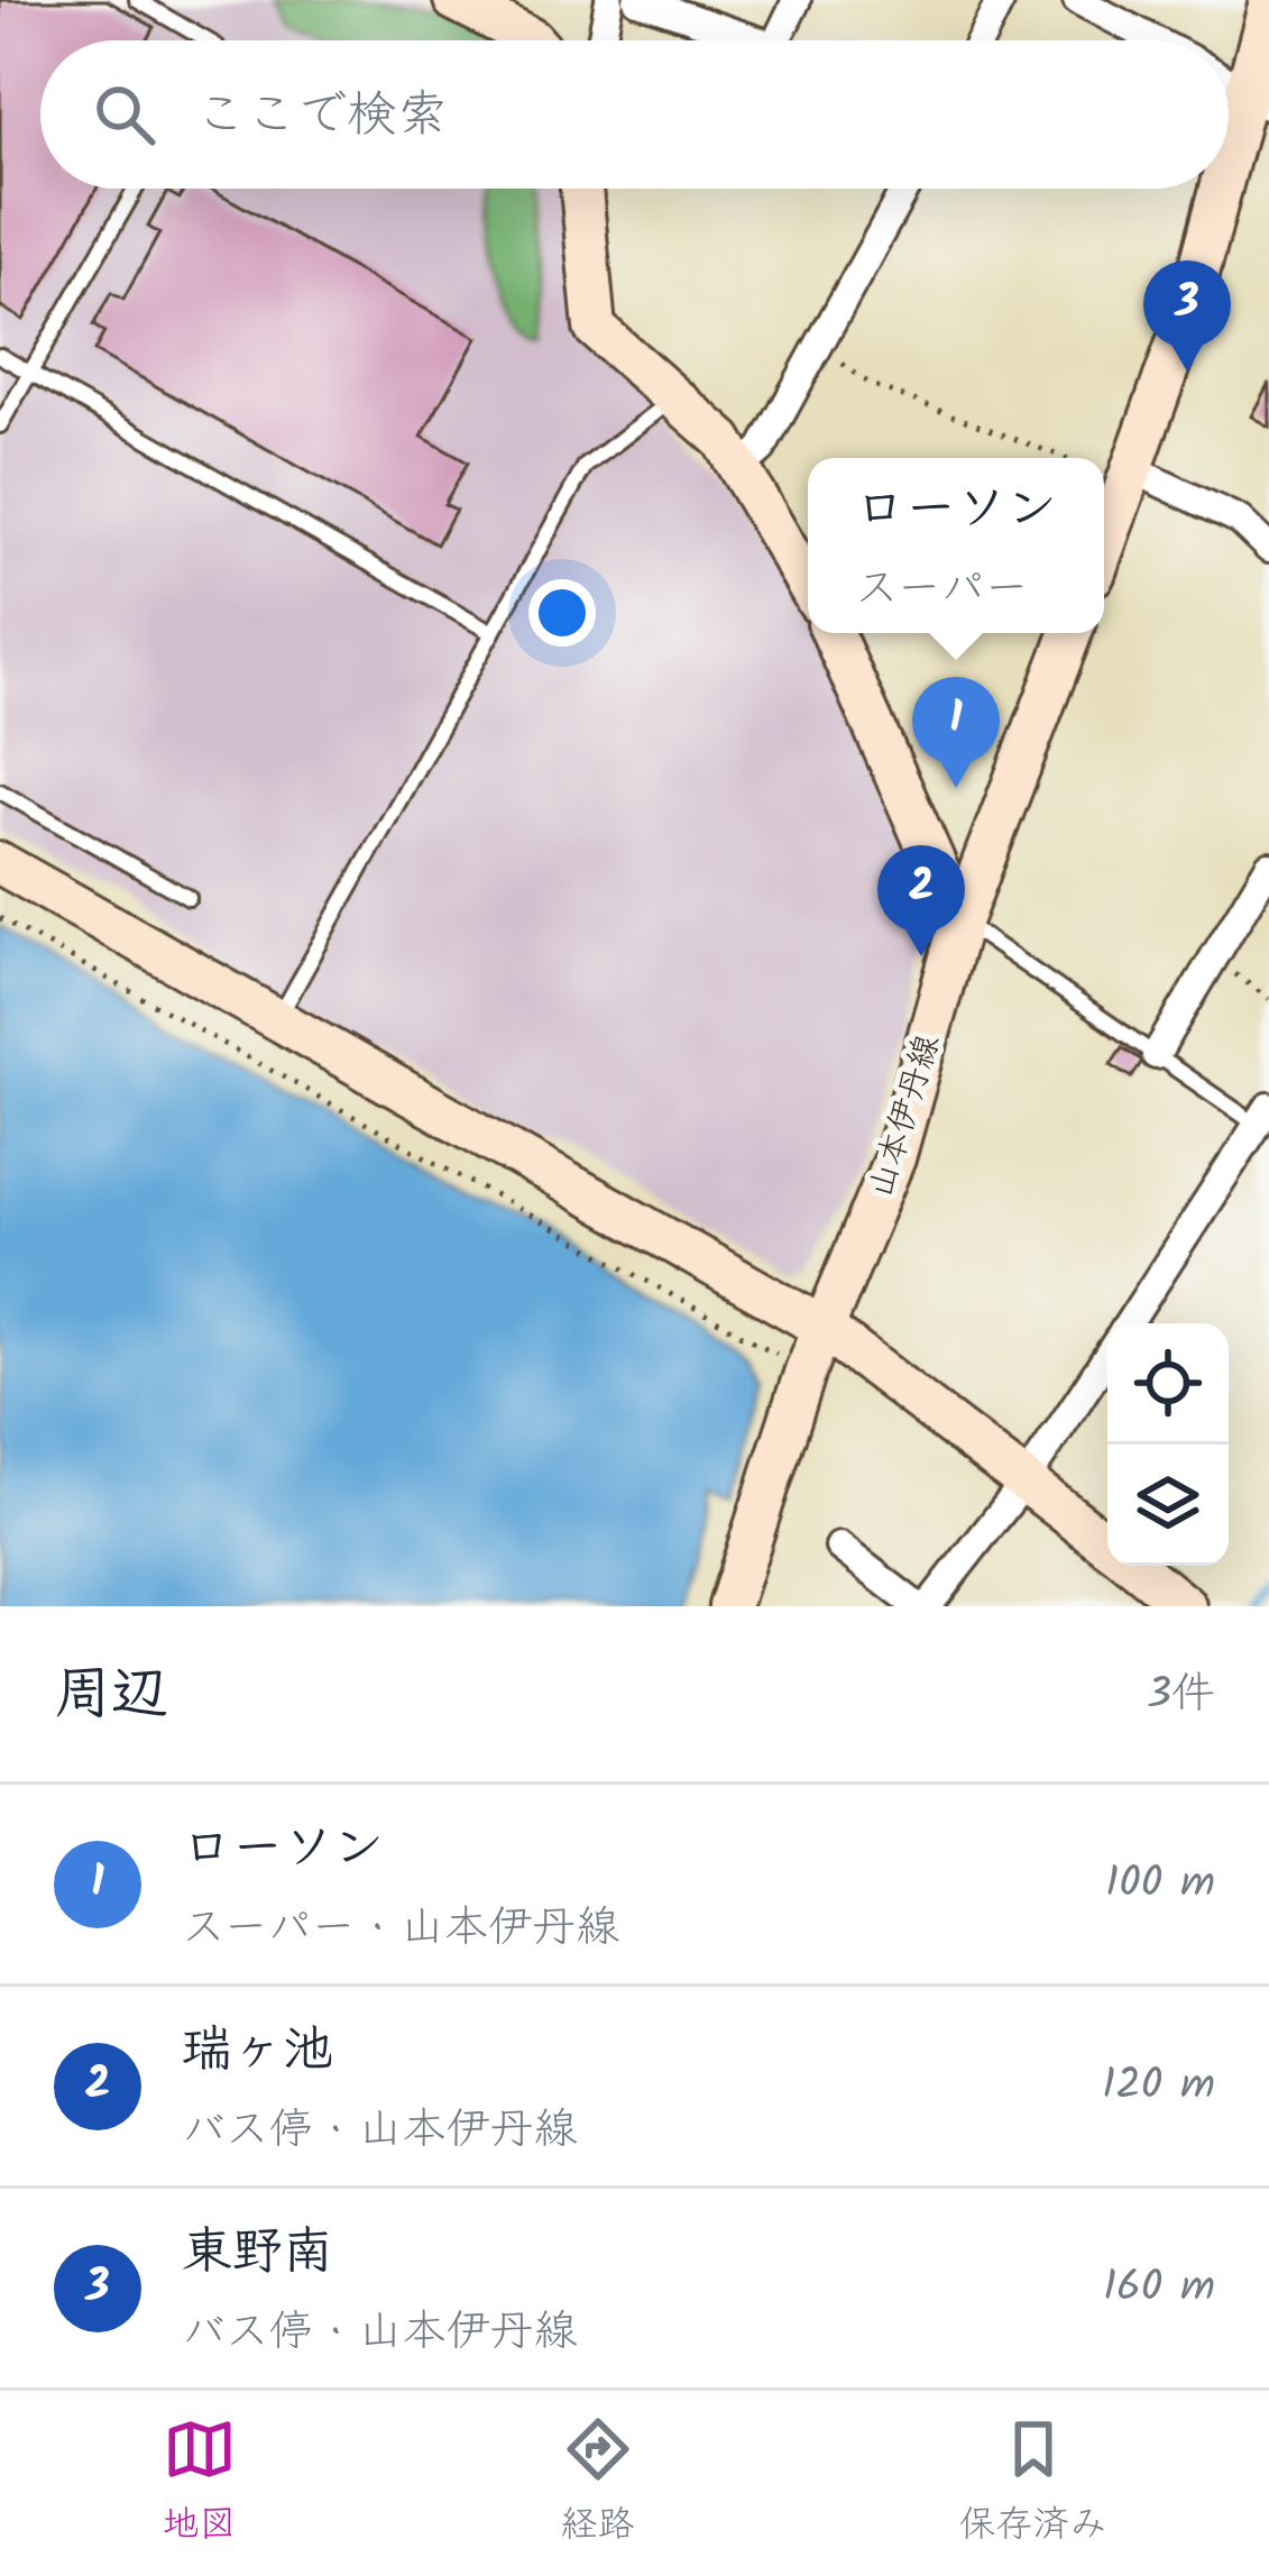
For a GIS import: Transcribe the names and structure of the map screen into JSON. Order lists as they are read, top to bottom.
{
  "streets": {
    "street": ["山本伊丹線"]
  },
  "page": {
    "search": "ここで検索",
    "pins": ["3", "1", "2"],
    "popup": ["ローソン", "スーパー"],
    "heading": ["周辺", "3件"],
    "list": [
      {
        "mark": "1",
        "name": "ローソン",
        "note": "スーパー · 山本伊丹線",
        "value": "100 m"
      },
      {
        "mark": "2",
        "name": "瑞ヶ池",
        "note": "バス停 · 山本伊丹線",
        "value": "120 m"
      },
      {
        "mark": "3",
        "name": "東野南",
        "note": "バス停 · 山本伊丹線",
        "value": "160 m"
      }
    ],
    "nav": ["地図", "経路", "保存済み"]
  }
}
